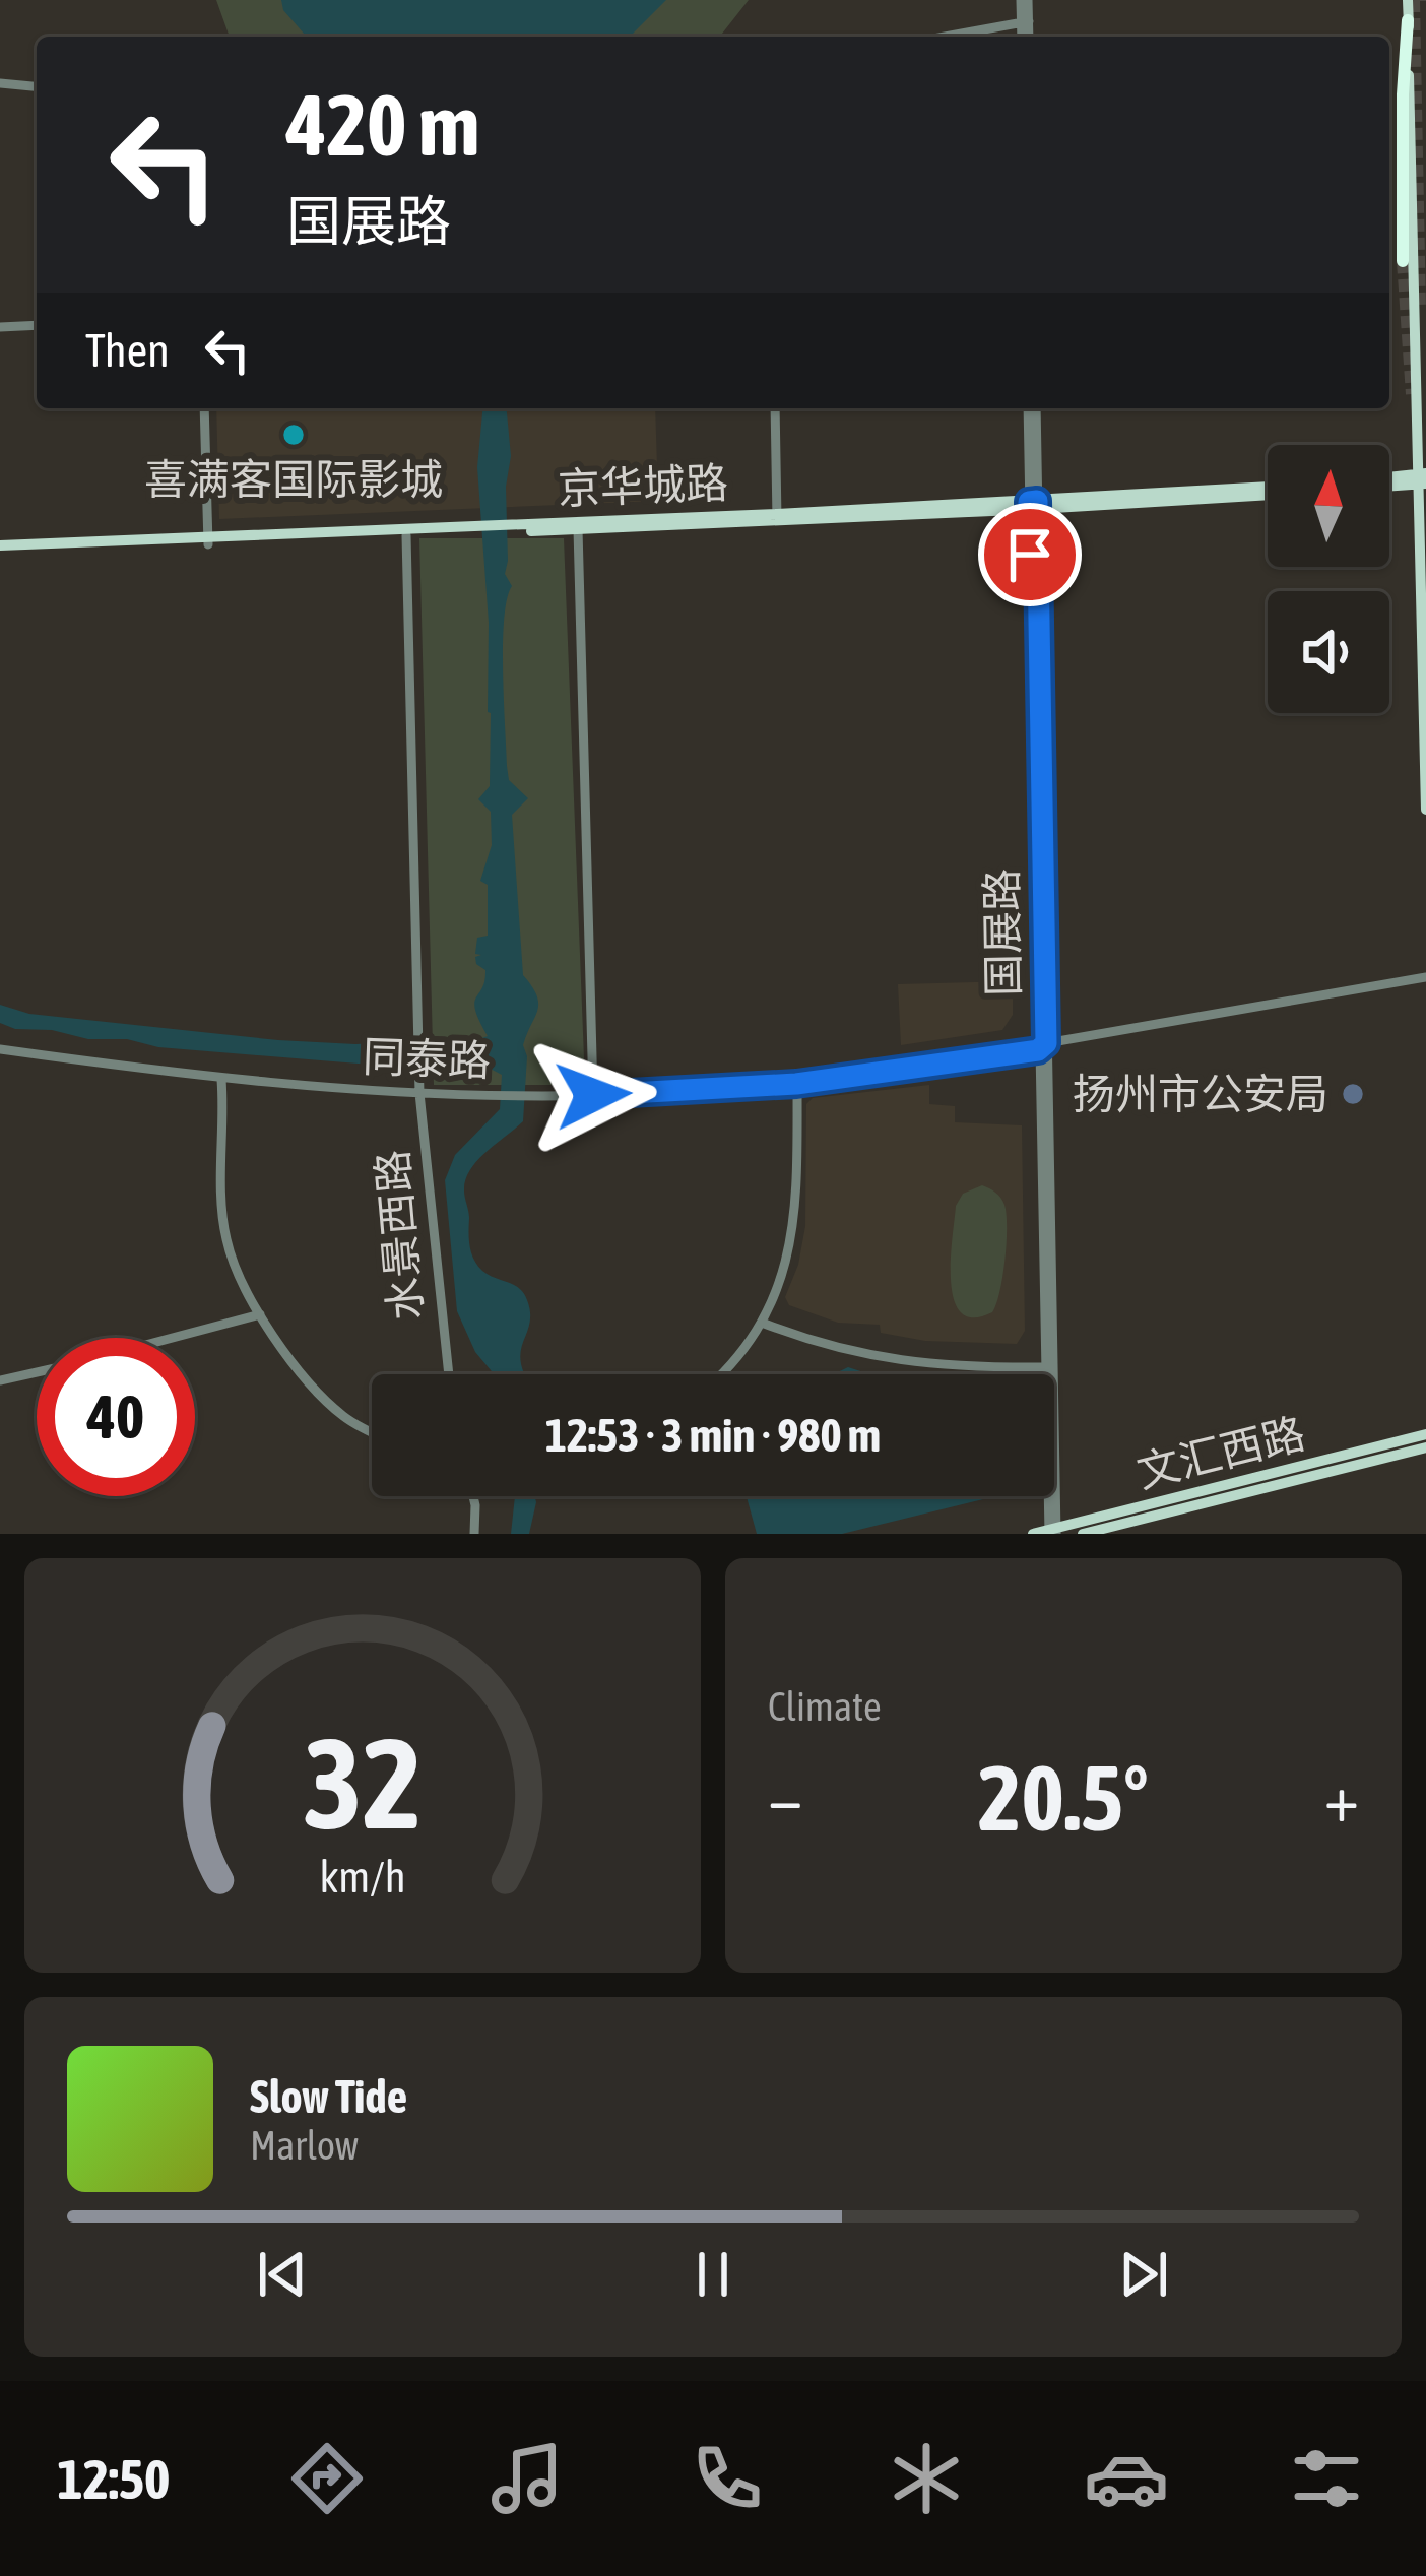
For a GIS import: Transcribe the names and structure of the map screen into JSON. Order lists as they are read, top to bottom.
{
  "streets": {
    "main road": ["京华城路", "文汇西路"],
    "street": ["国展路", "同泰路", "水景西路"]
  },
  "crossings": [
    ["京华城路", "国展路"],
    ["京华城路", "水景西路"],
    ["国展路", "同泰路"],
    ["国展路", "文汇西路"],
    ["同泰路", "水景西路"]
  ],
  "places": ["喜满客国际影城", "扬州市公安局"],
  "north": "top",
  "page": {
    "turn": ["420 m", "国展路"],
    "then": "Then",
    "limit": "40",
    "trip": "12:53 · 3 min · 980 m",
    "tile": "Climate",
    "heat": ["−", "20.5°", "+"],
    "song": ["Slow Tide", "Marlow"],
    "tabs": "12:50",
    "gauge": ["32", "km/h"]
  }
}
